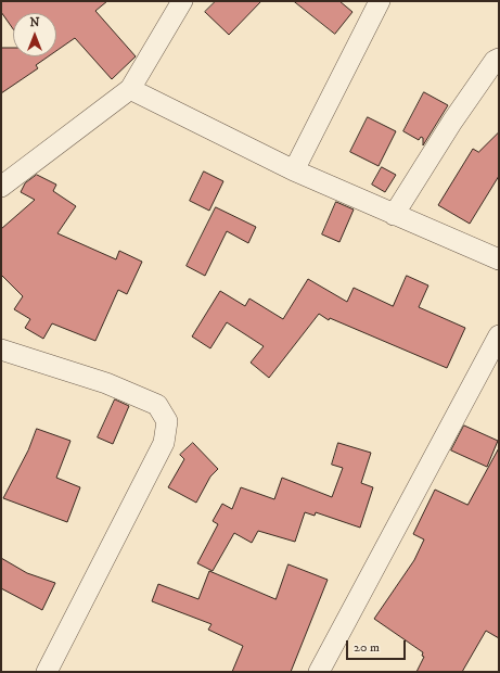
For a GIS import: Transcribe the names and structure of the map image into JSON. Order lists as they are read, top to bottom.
{
  "scale_bar": "20 m",
  "north": "top"
}
